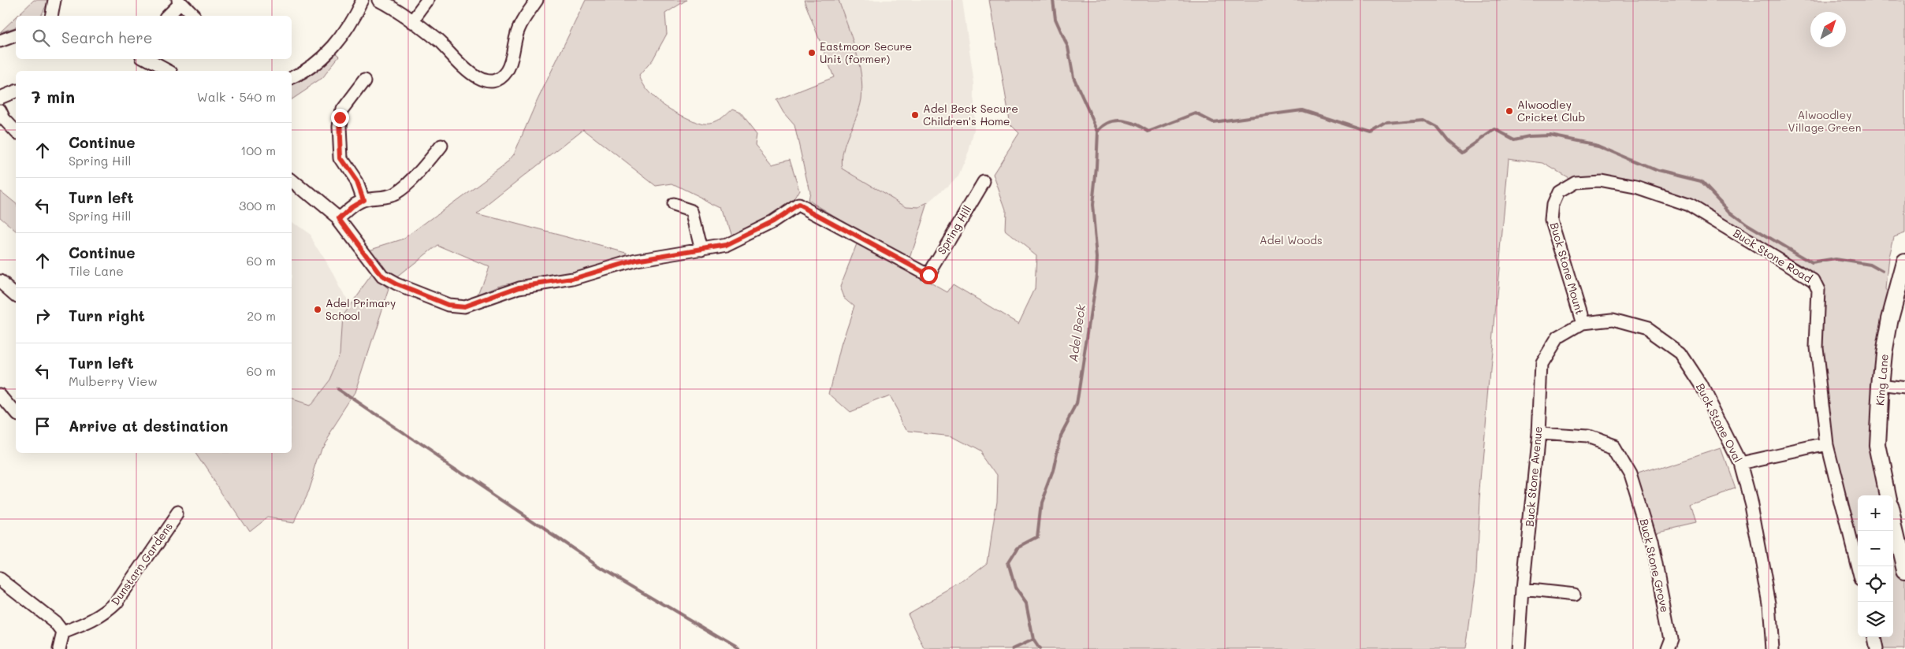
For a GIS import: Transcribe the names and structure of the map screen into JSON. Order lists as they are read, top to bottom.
{
  "streets": {
    "street": [
      "Spring Hill",
      "Buck Stone Road",
      "Buck Stone Mount",
      "King Lane",
      "Buck Stone Oval",
      "Buck Stone Avenue",
      "Dunstarn Gardens",
      "Buck Stone Grove"
    ]
  },
  "crossings": [
    ["Buck Stone Road", "Buck Stone Mount"],
    ["Buck Stone Mount", "Buck Stone Oval"],
    ["Buck Stone Mount", "Buck Stone Avenue"],
    ["Buck Stone Oval", "Buck Stone Avenue"],
    ["Buck Stone Avenue", "Buck Stone Grove"]
  ],
  "water": ["Adel Beck"],
  "parks": ["Alwoodley Village Green", "Adel Woods"],
  "places": [
    "Eastmoor Secure Unit (former)",
    "Alwoodley Cricket Club",
    "Adel Beck Secure Children's Home",
    "Adel Primary School"
  ],
  "north": "top right",
  "page": {
    "search": "Search here",
    "heading": ["7 min", "Walk · 540 m"],
    "list": [
      ["Continue", "Spring Hill", "100 m"],
      ["Turn left", "Spring Hill", "300 m"],
      ["Continue", "Tile Lane", "60 m"],
      ["Turn right", "20 m"],
      ["Turn left", "Mulberry View", "60 m"],
      "Arrive at destination"
    ],
    "map_buttons": ["+", "−"]
  }
}
